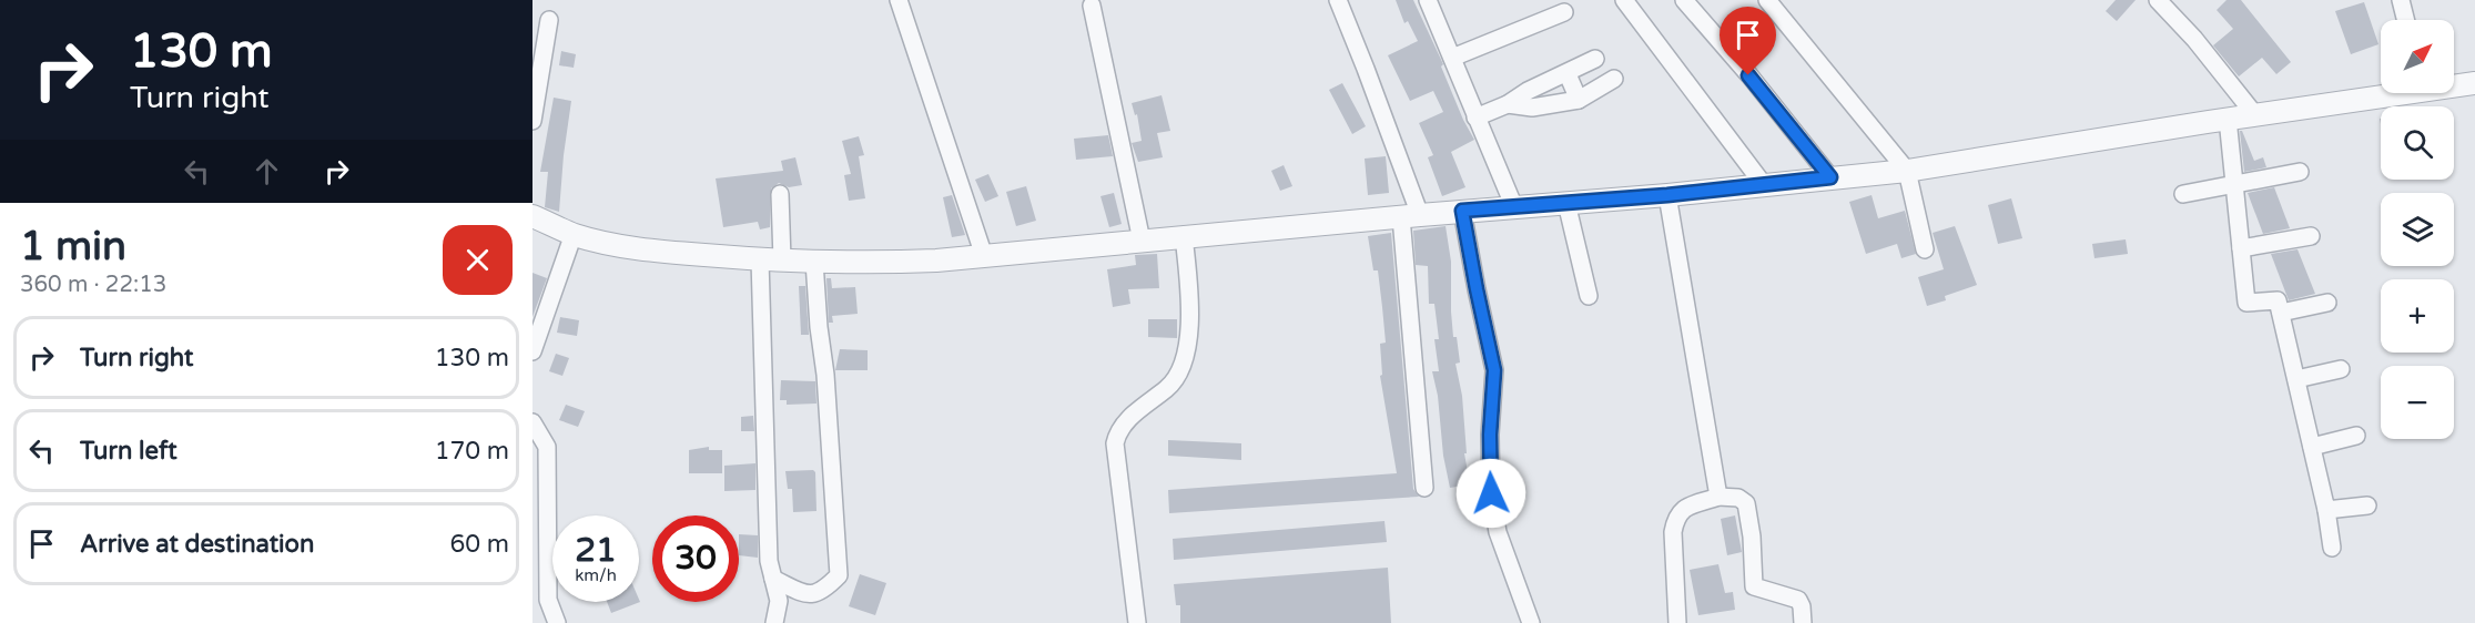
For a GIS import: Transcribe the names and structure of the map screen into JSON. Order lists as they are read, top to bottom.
{
  "north": "top right",
  "page": {
    "turn": ["130 m", "Turn right"],
    "map_buttons": ["+", "−"],
    "heading": ["1 min", "360 m · 22:13"],
    "list": [
      {
        "name": "Turn right",
        "value": "130 m"
      },
      {
        "name": "Turn left",
        "value": "170 m"
      },
      {
        "name": "Arrive at destination",
        "value": "60 m"
      }
    ],
    "speed": "21 km/h",
    "limit": "30"
  }
}
